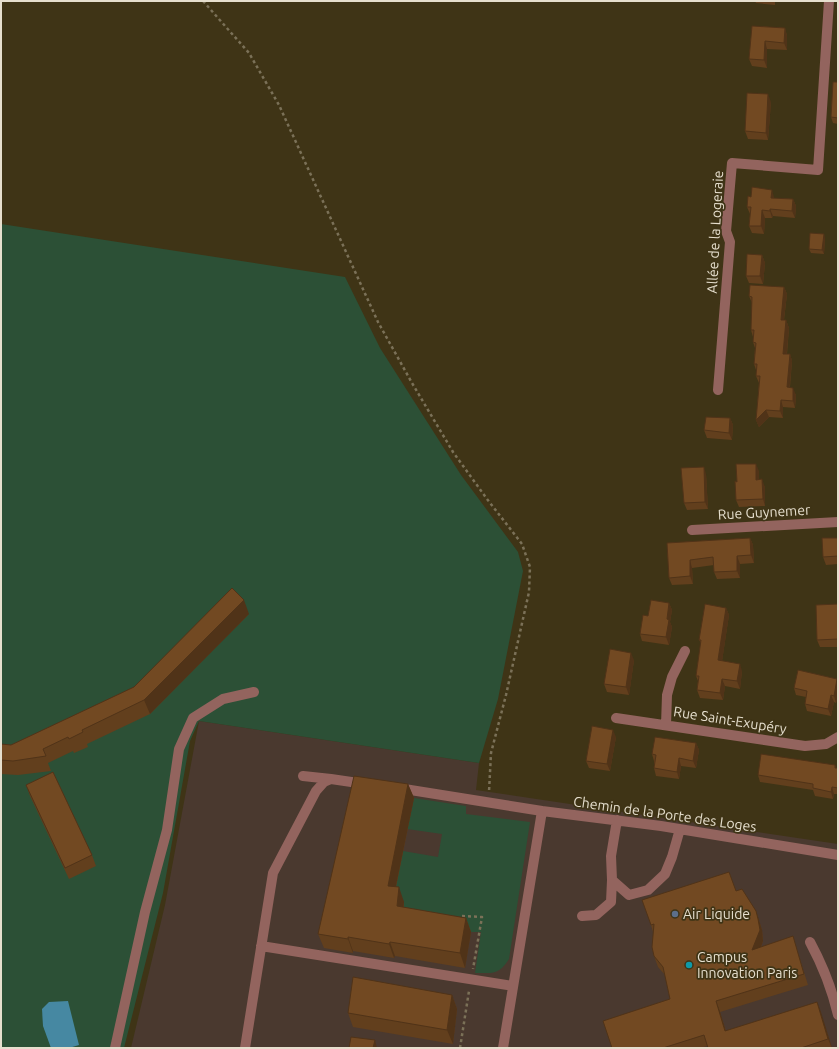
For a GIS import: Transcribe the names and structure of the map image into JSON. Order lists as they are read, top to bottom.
{
  "streets": {
    "street": [
      "Allée de la Logeraie",
      "Rue Guynemer",
      "Rue Saint-Exupéry",
      "Chemin de la Porte des Loges"
    ]
  },
  "places": ["Air Liquide", "Campus Innovation Paris"]
}
